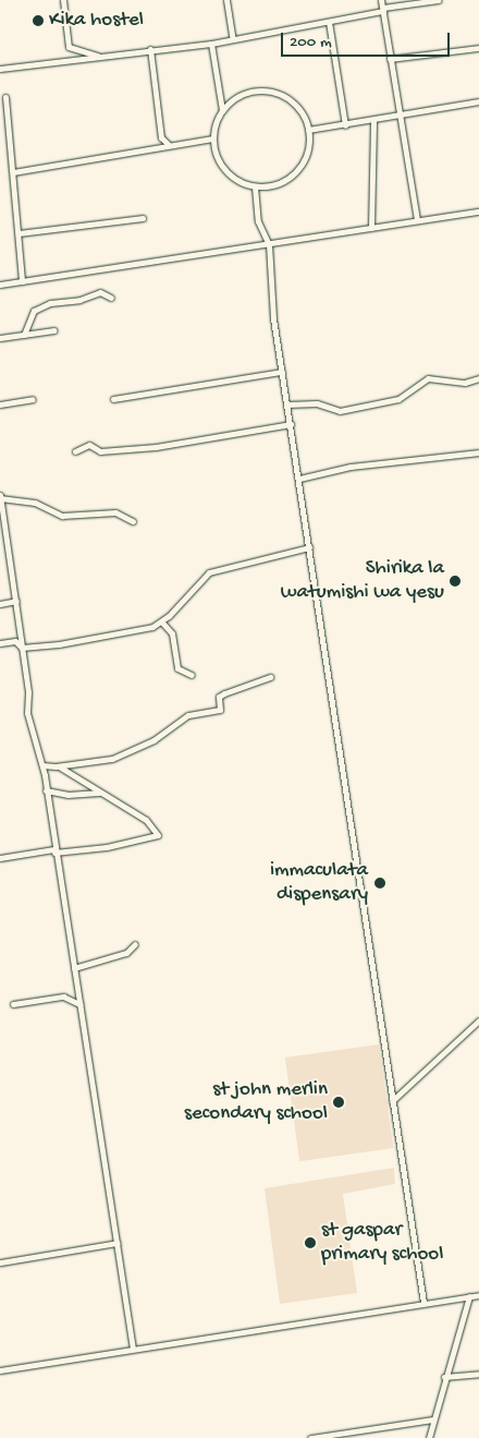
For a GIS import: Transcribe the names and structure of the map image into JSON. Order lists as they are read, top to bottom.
{
  "places": [
    "Kika hostel",
    "Shirika la watumishi wa yesu",
    "immaculata dispensary",
    "st john merlin secondary school",
    "st gaspar primary school"
  ],
  "scale_bar": "200 m"
}
